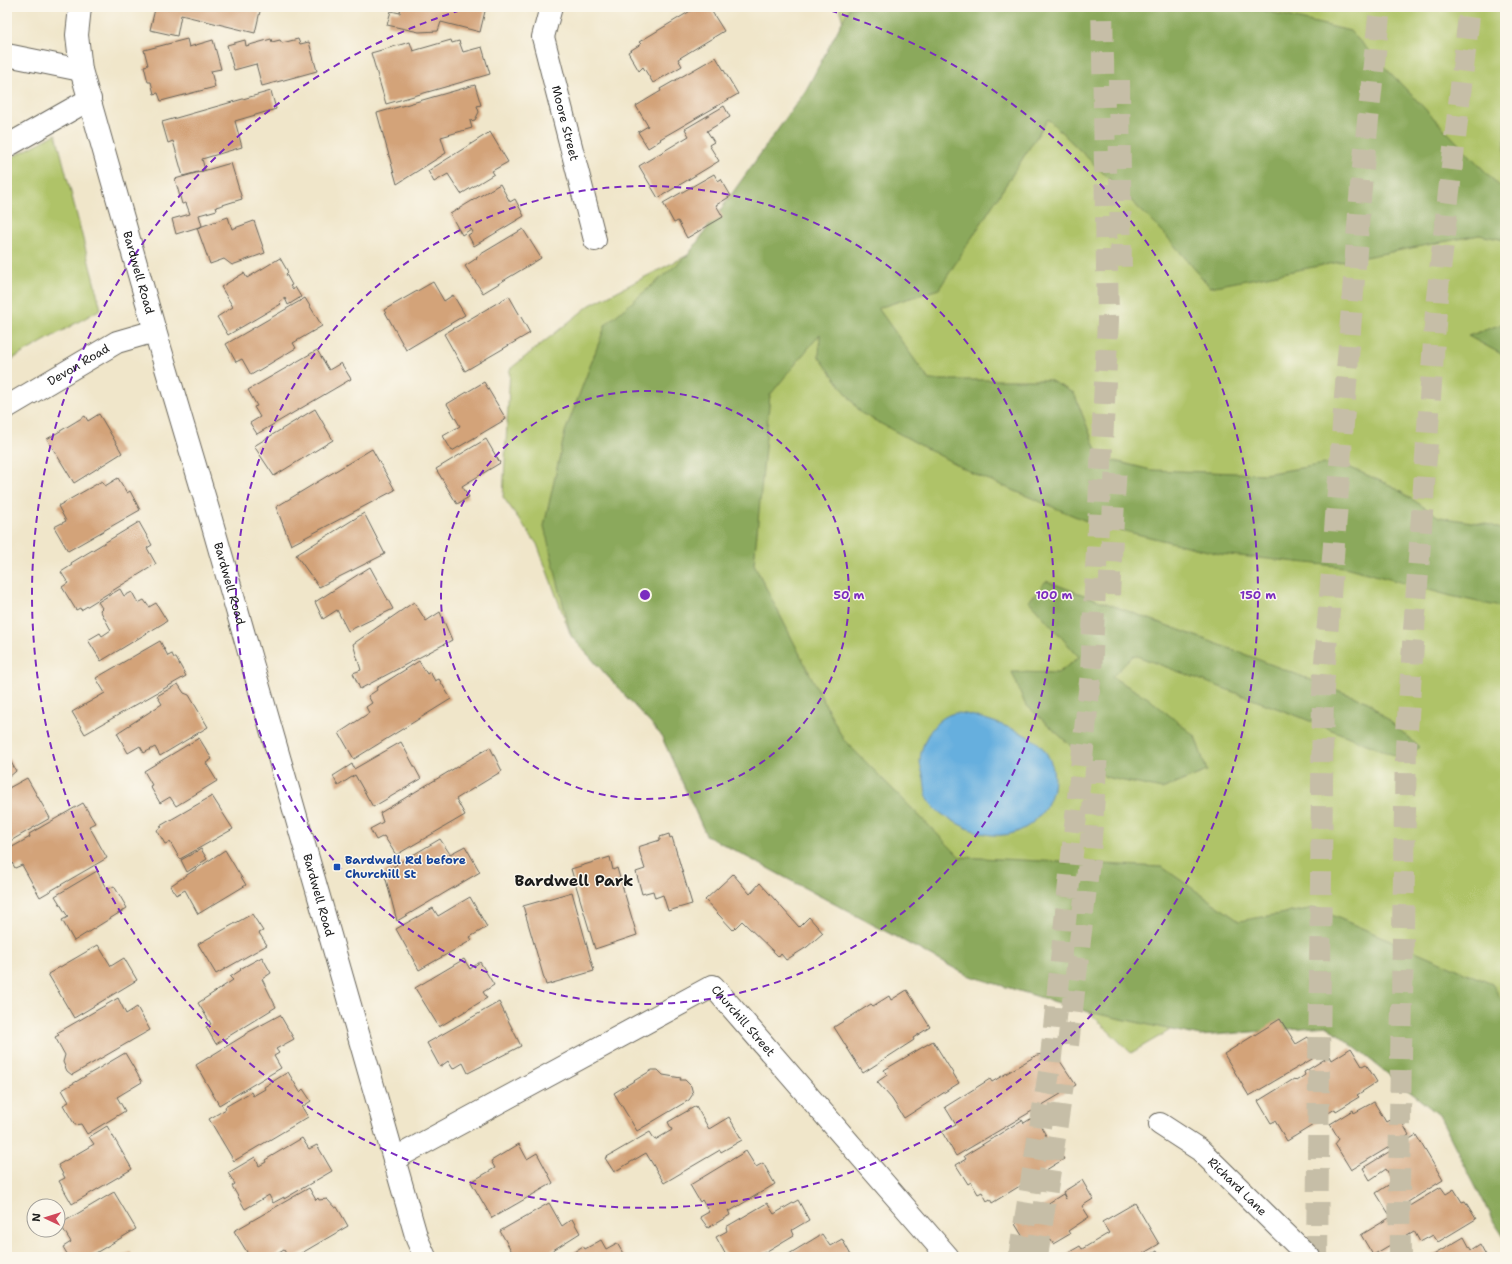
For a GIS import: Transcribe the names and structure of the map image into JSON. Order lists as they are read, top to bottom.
{
  "streets": {
    "street": [
      "Moore Street",
      "Bardwell Road",
      "Devon Road",
      "Churchill Street",
      "Richard Lane"
    ]
  },
  "crossings": [
    ["Bardwell Road", "Devon Road"],
    ["Bardwell Road", "Churchill Street"]
  ],
  "districts": ["Bardwell Park"],
  "places": {
    "transit": ["Bardwell Rd before Churchill St"]
  },
  "north": "left",
  "rings": ["50 m", "100 m", "150 m"]
}
